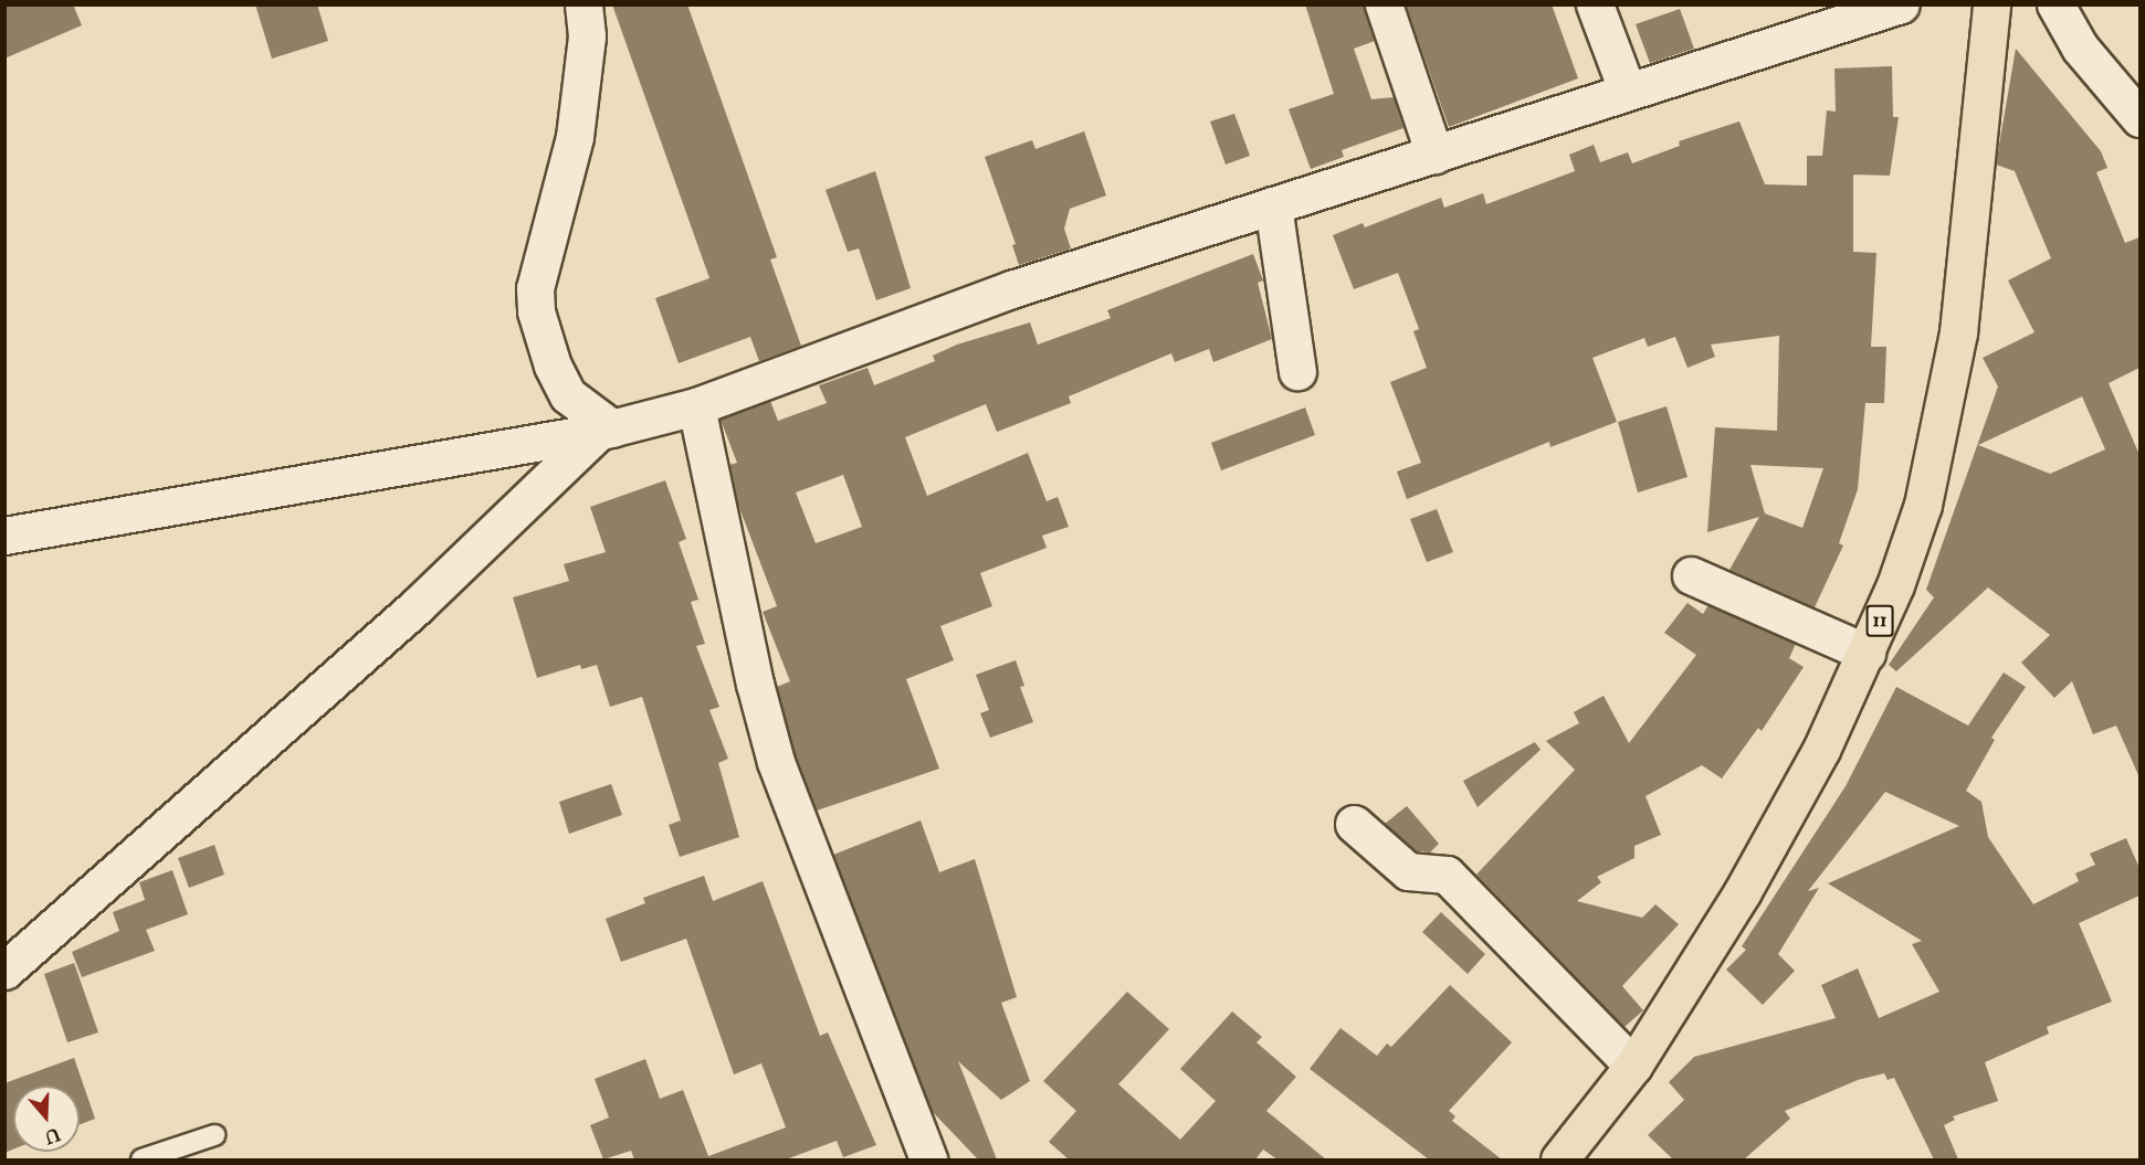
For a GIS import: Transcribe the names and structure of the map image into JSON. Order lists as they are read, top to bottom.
{
  "streets": {
    "highway": ["11"]
  },
  "north": "bottom"
}
